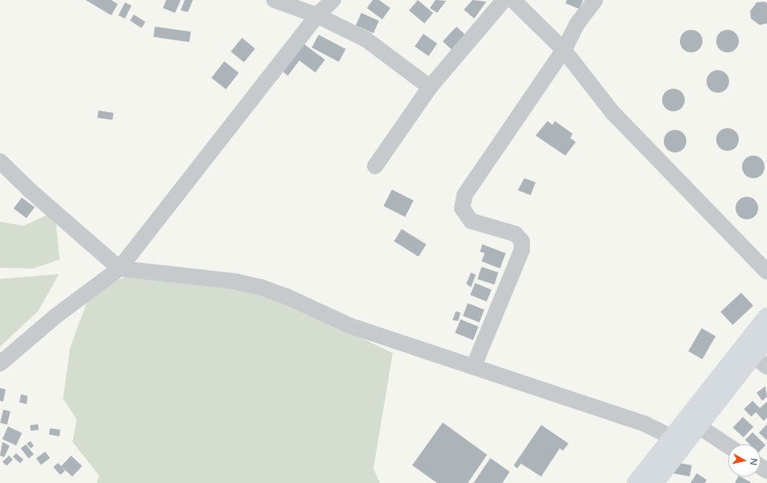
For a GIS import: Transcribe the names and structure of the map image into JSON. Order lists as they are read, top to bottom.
{
  "north": "right"
}
